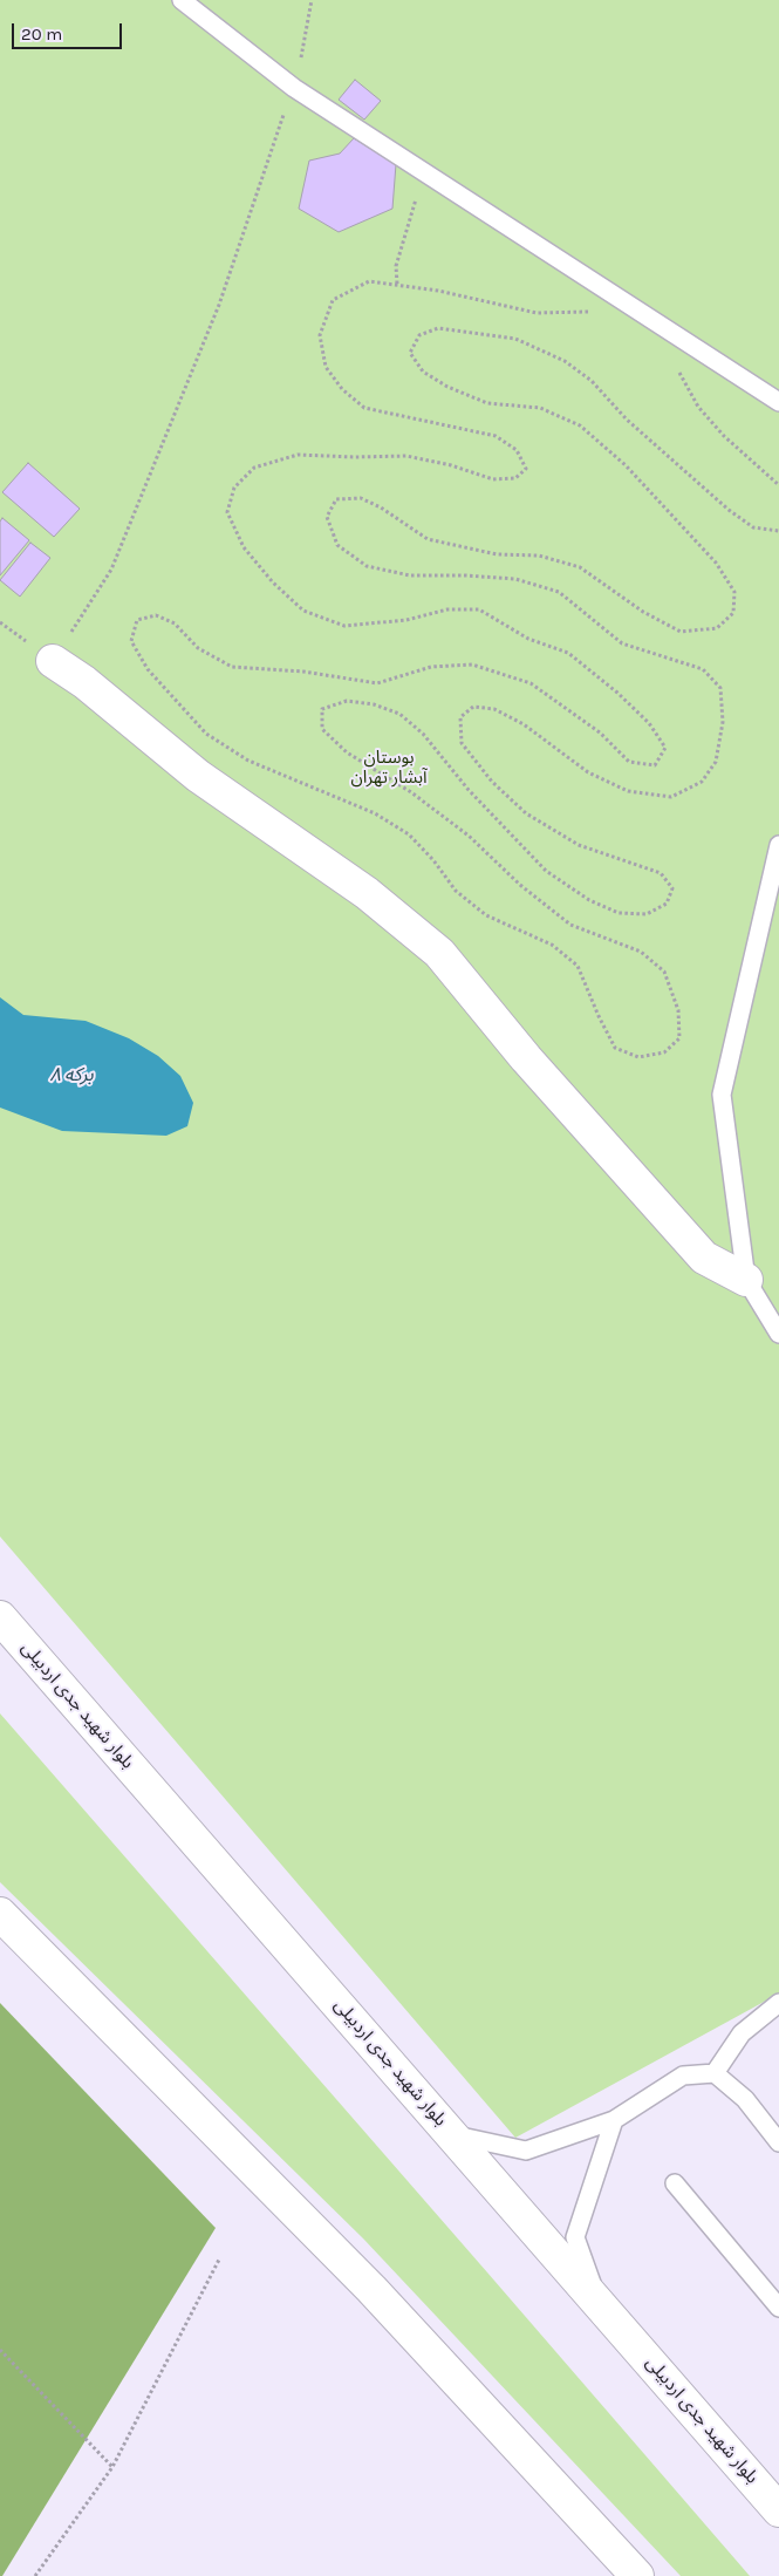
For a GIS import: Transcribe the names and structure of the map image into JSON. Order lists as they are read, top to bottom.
{
  "streets": {
    "main road": ["بلوار شهید جدی اردبیلی"]
  },
  "water": ["برکه ۸"],
  "parks": ["بوستان آبشار تهران"],
  "scale_bar": "20 m"
}
